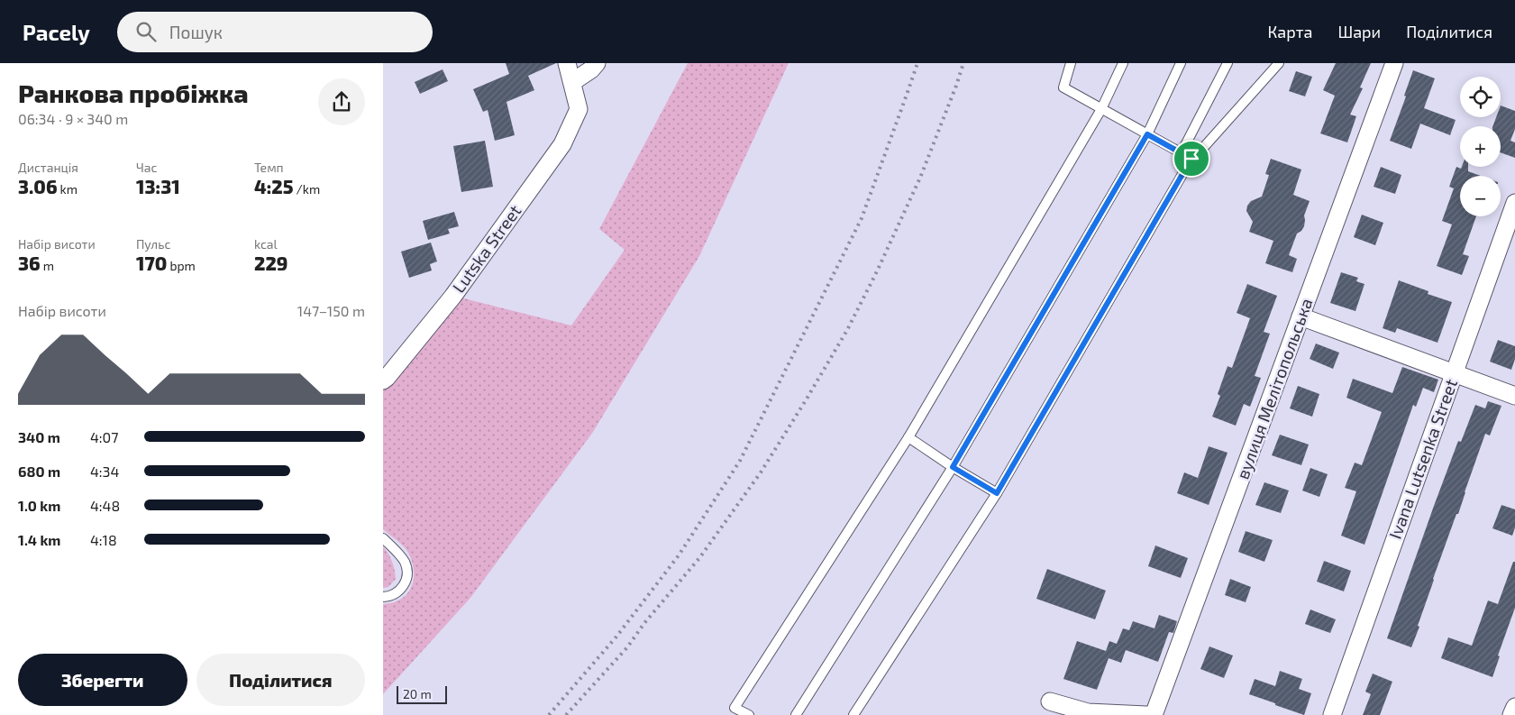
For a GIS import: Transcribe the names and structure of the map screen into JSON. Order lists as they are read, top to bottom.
{
  "streets": {
    "street": ["Lutska Street", "вулиця Мелітопольська", "Ivana Lutsenka Street"]
  },
  "scale_bar": "20 m",
  "page": {
    "header": "Pacely",
    "search": "Пошук",
    "nav": ["Карта", "Шари", "Поділитися"],
    "heading": ["Ранкова пробіжка", "06:34 · 9 × 340 m"],
    "map_buttons": ["+", "−"],
    "stats": [
      ["Дистанція", "3.06 km"],
      ["Час", "13:31"],
      ["Темп", "4:25 /km"],
      ["Набір висоти", "36 m"],
      ["Пульс", "170 bpm"],
      ["kcal", "229"]
    ],
    "chart": ["Набір висоти", "147–150 m"],
    "list": [
      {
        "name": "340 m",
        "note": "4:07"
      },
      {
        "name": "680 m",
        "note": "4:34"
      },
      {
        "name": "1.0 km",
        "note": "4:48"
      },
      {
        "name": "1.4 km",
        "note": "4:18"
      }
    ],
    "buttons": ["Зберегти", "Поділитися"],
    "scale": "20 m"
  }
}
